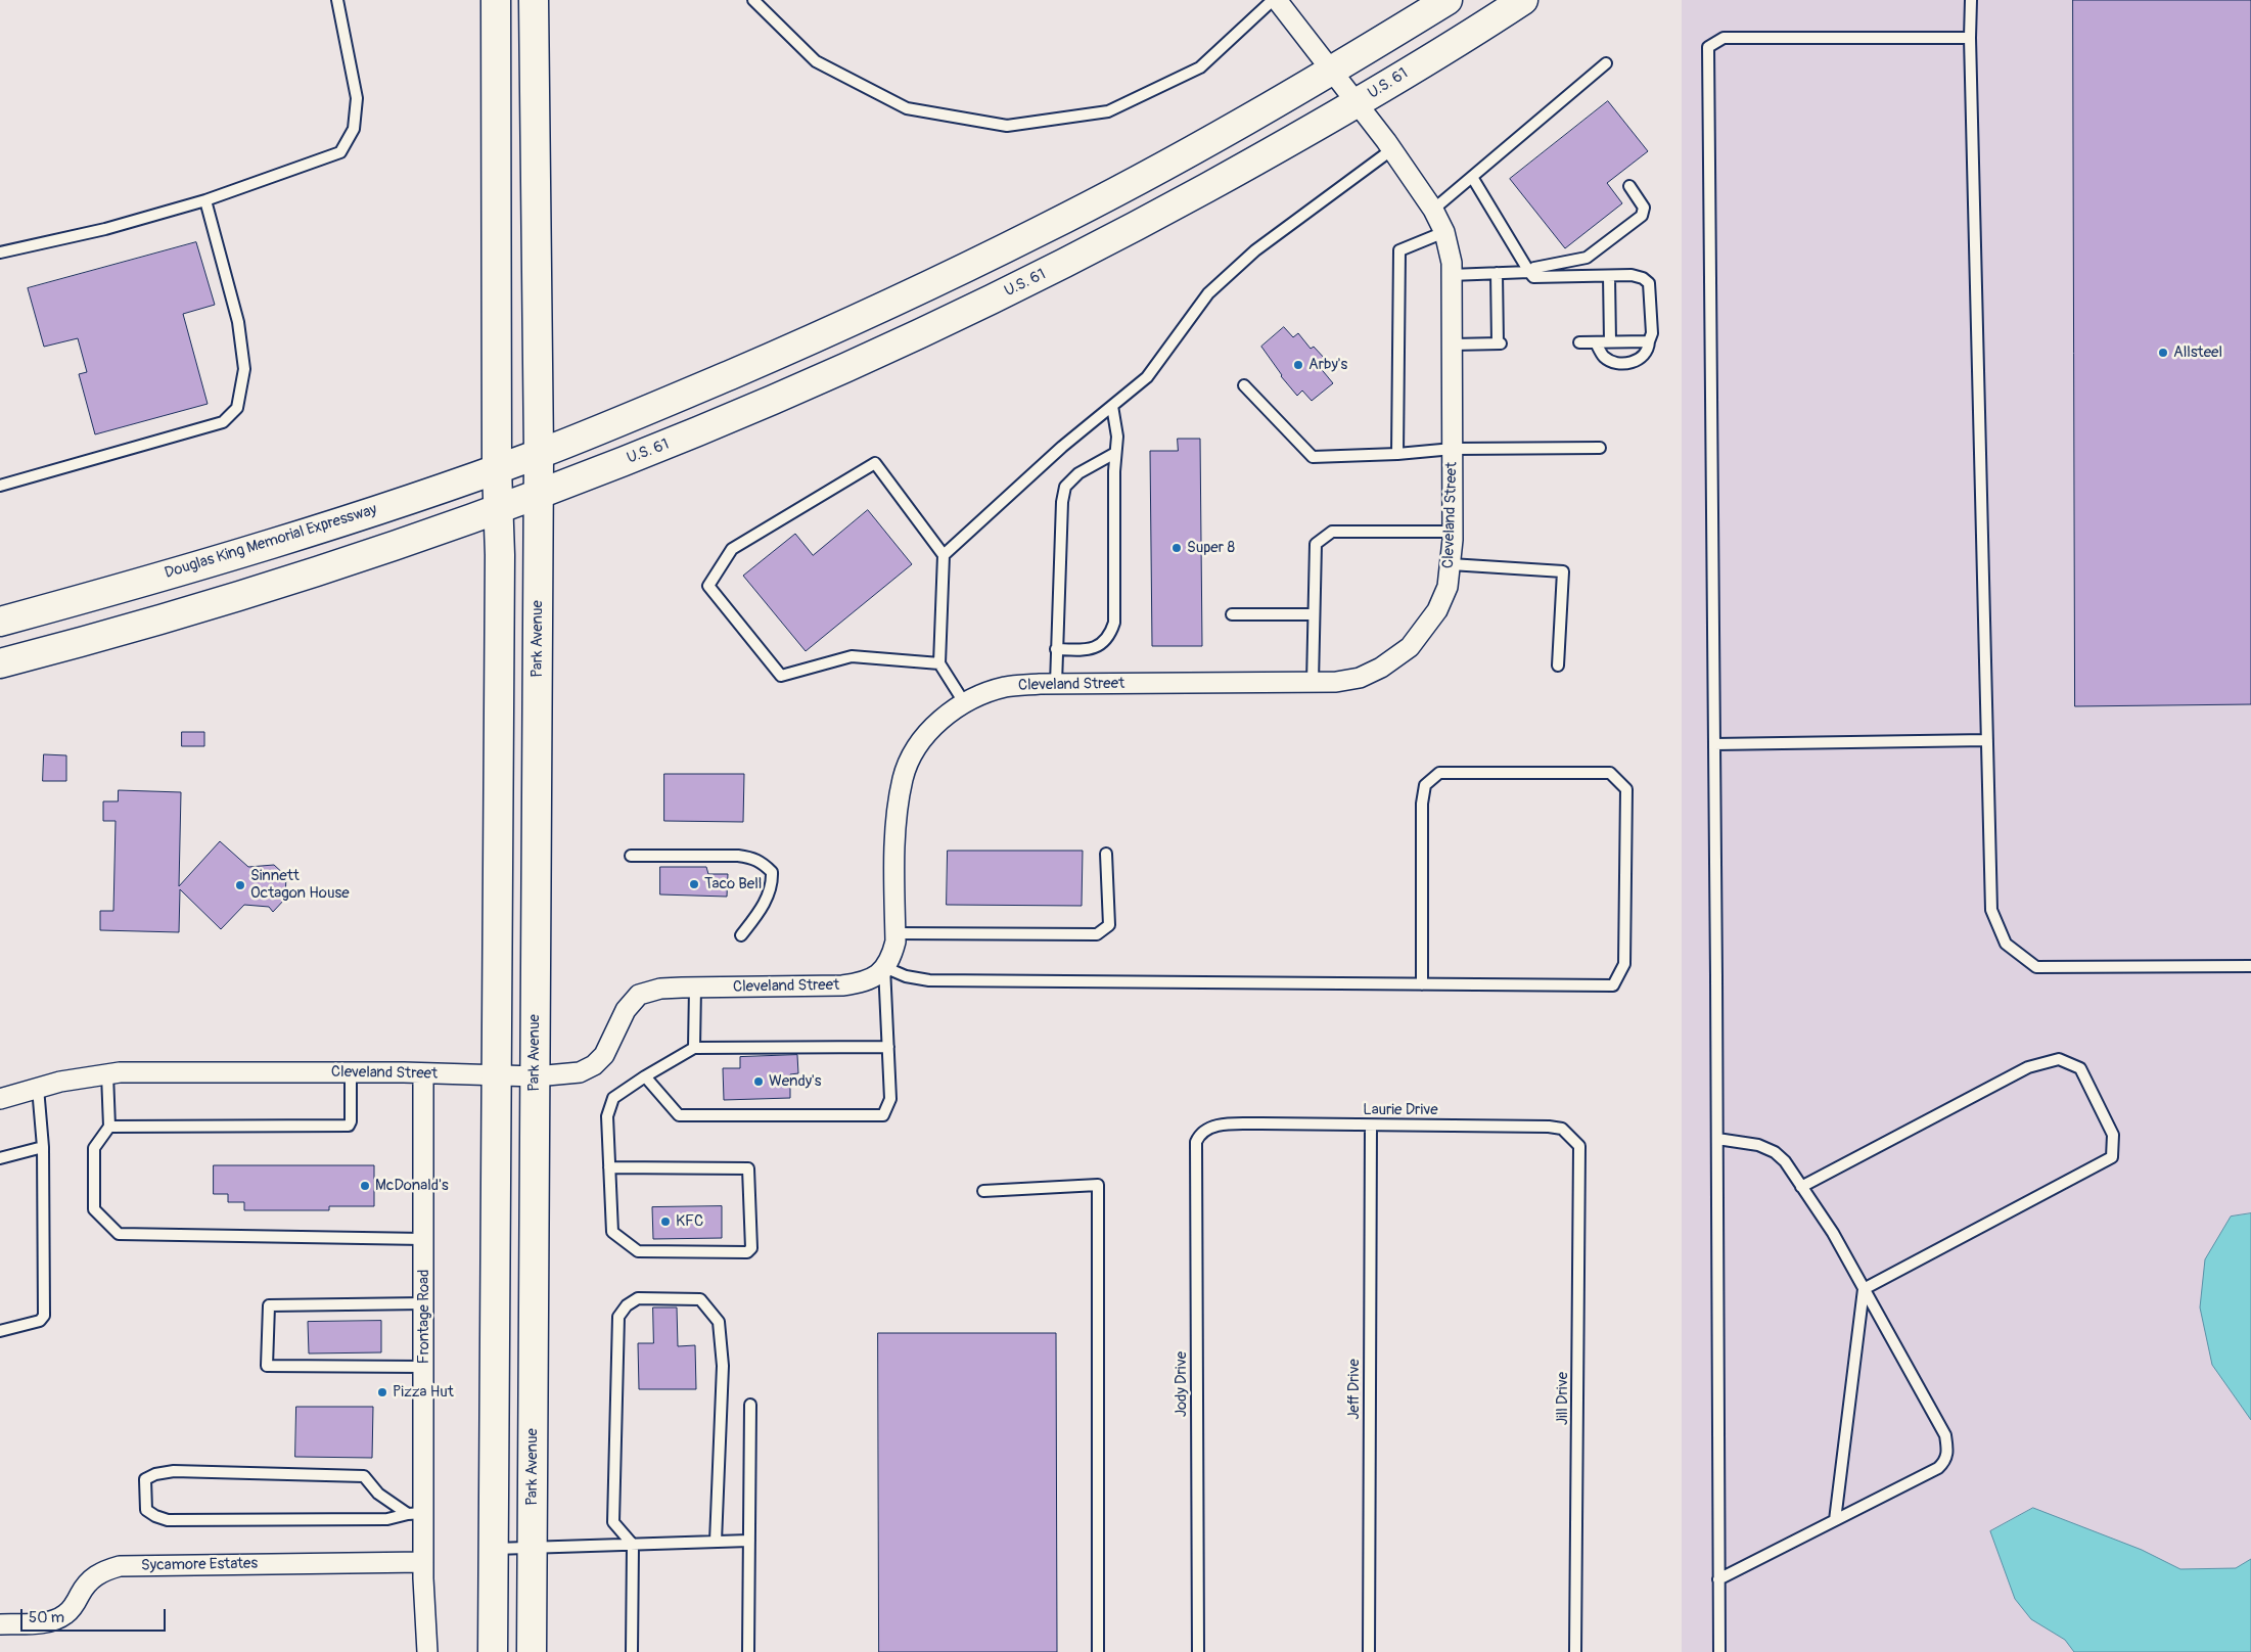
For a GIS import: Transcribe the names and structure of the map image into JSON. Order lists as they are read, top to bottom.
{
  "streets": {
    "main road": ["U.S. 61", "Douglas King Memorial Expressway", "Park Avenue"],
    "street": ["Cleveland Street", "Frontage Road", "Sycamore Estates"],
    "lane": [
      "Laurie Drive",
      "Jody Drive",
      "Jeff Drive",
      "Jill Drive"
    ]
  },
  "crossings": [
    ["U.S. 61", "Cleveland Street"],
    ["U.S. 61", "Park Avenue"],
    ["Cleveland Street", "Park Avenue"],
    ["Cleveland Street", "Frontage Road"],
    ["Douglas King Memorial Expressway", "Park Avenue"],
    ["Laurie Drive", "Jody Drive"],
    ["Laurie Drive", "Jeff Drive"],
    ["Laurie Drive", "Jill Drive"],
    ["Frontage Road", "Sycamore Estates"]
  ],
  "places": [
    "Allsteel",
    "Arby's",
    "Super 8",
    "Taco Bell",
    "Sinnett Octagon House",
    "Wendy's",
    "McDonald's",
    "KFC",
    "Pizza Hut"
  ],
  "scale_bar": "50 m"
}
